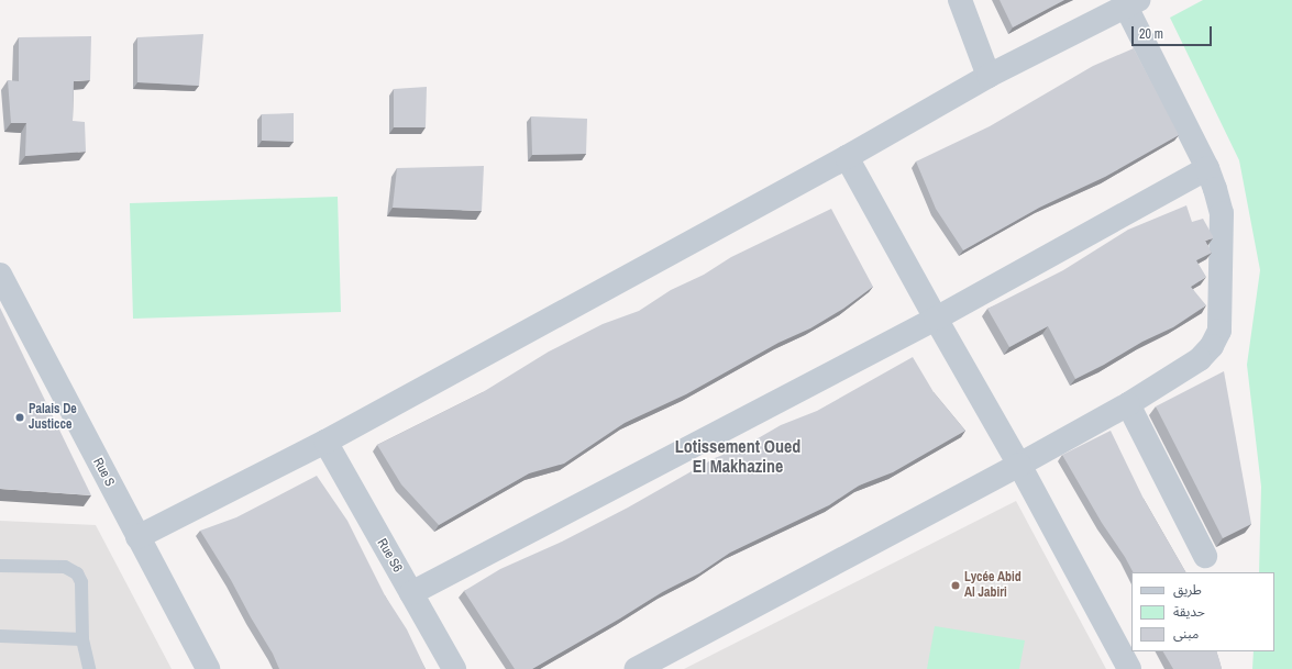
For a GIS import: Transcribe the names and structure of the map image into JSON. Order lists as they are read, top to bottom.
{
  "streets": {
    "street": ["Rue S", "Rue S6"]
  },
  "districts": ["Lotissement Oued El Makhazine"],
  "places": ["Palais De Justicce", "Lycée Abid Al Jabiri"],
  "legend": ["طريق", "حديقة", "مبنى"],
  "scale_bar": "20 m"
}
